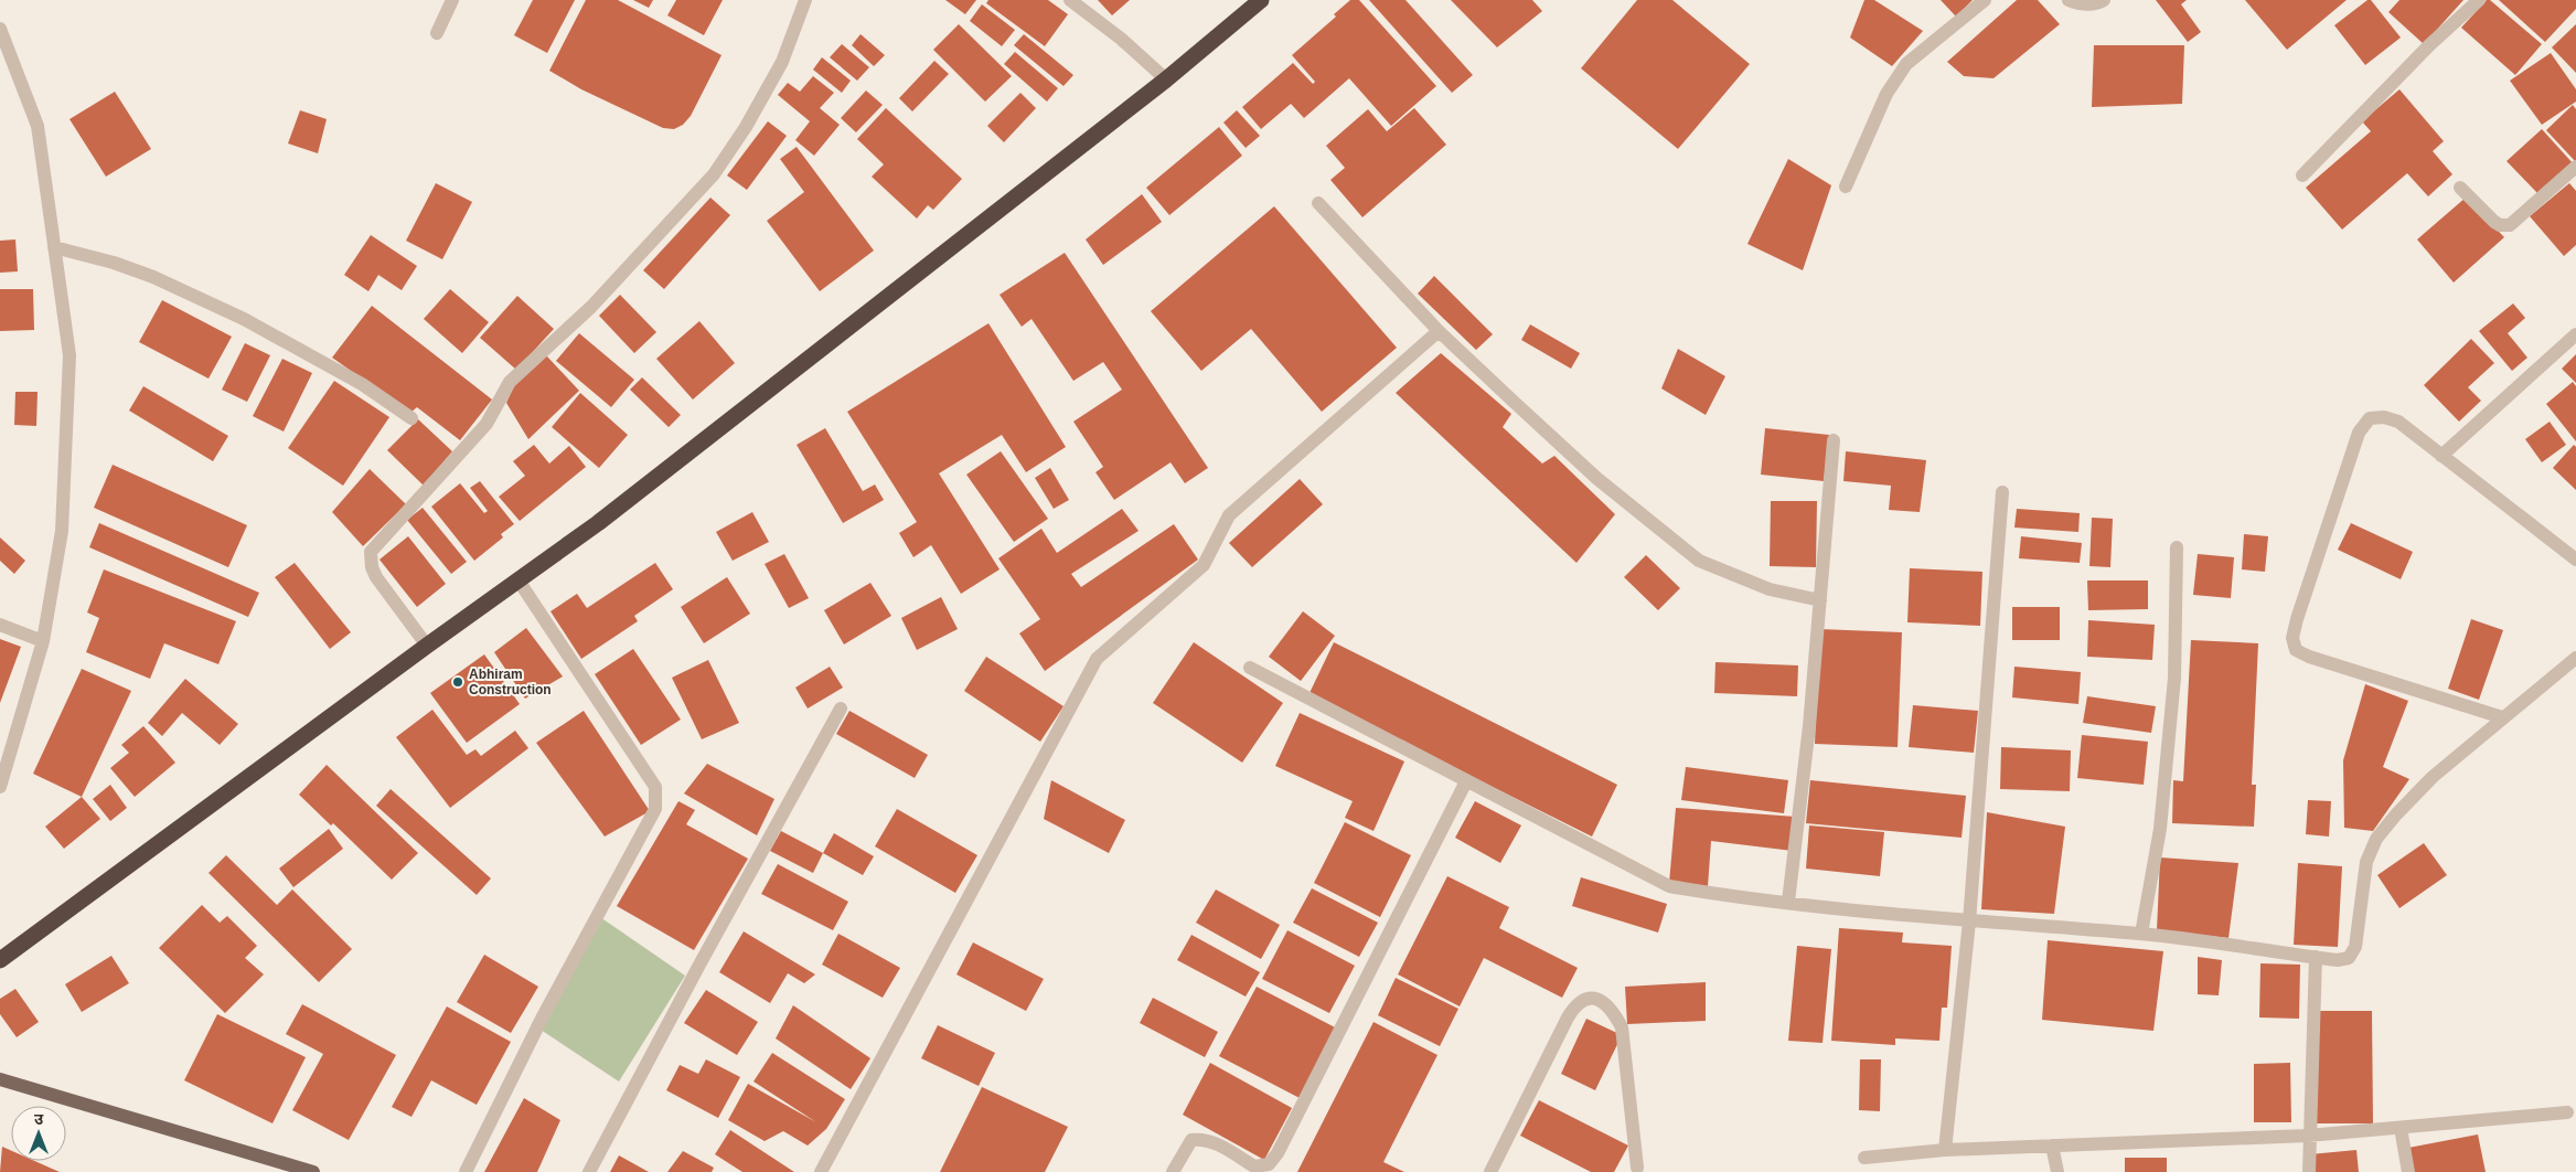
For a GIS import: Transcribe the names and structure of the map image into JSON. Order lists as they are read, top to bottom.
{
  "places": ["Abhiram Construction"],
  "north": "top"
}
